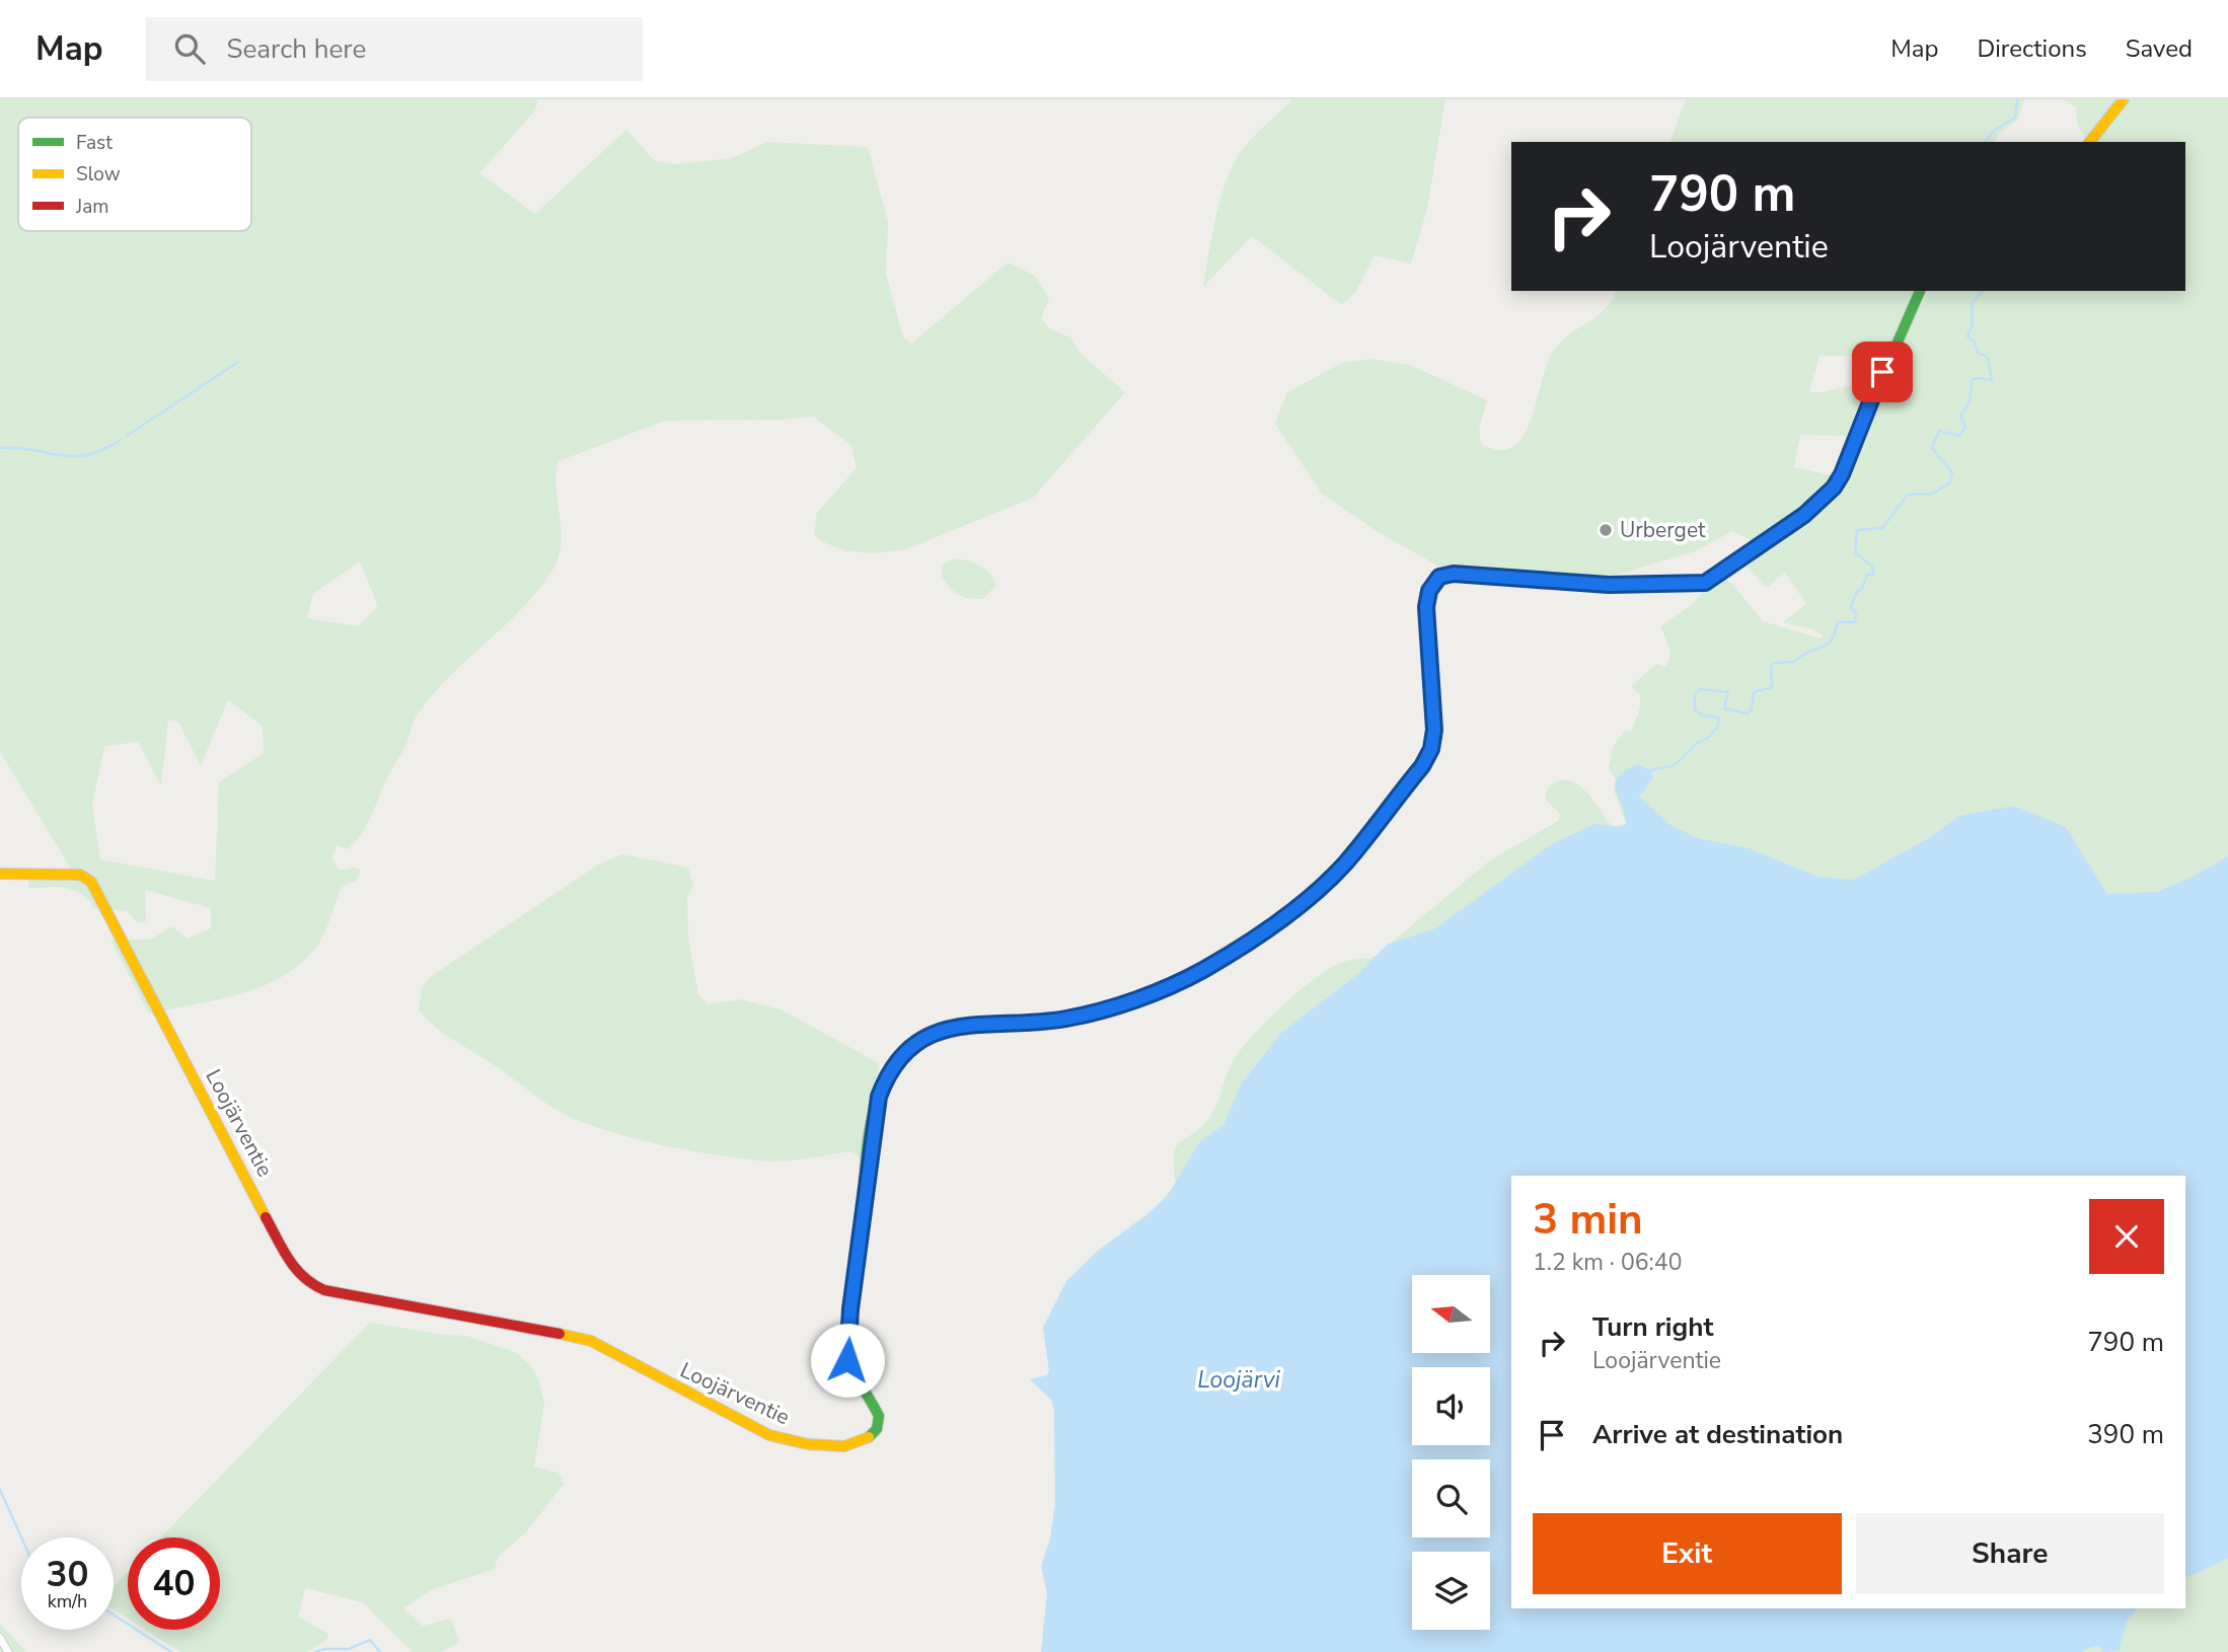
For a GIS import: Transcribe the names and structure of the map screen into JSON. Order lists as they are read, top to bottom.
{
  "streets": {
    "street": ["Loojärventie"]
  },
  "water": ["Loojärvi"],
  "places": ["Urberget"],
  "legend": ["Fast", "Slow", "Jam"],
  "north": "left",
  "page": {
    "header": "Map",
    "search": "Search here",
    "nav": ["Map", "Directions", "Saved"],
    "turn": ["790 m", "Loojärventie"],
    "heading": ["3 min", "1.2 km · 06:40"],
    "list": [
      {
        "name": "Turn right",
        "note": "Loojärventie",
        "value": "790 m"
      },
      {
        "name": "Arrive at destination",
        "value": "390 m"
      }
    ],
    "buttons": ["Exit", "Share"],
    "speed": "30 km/h",
    "limit": "40"
  }
}
